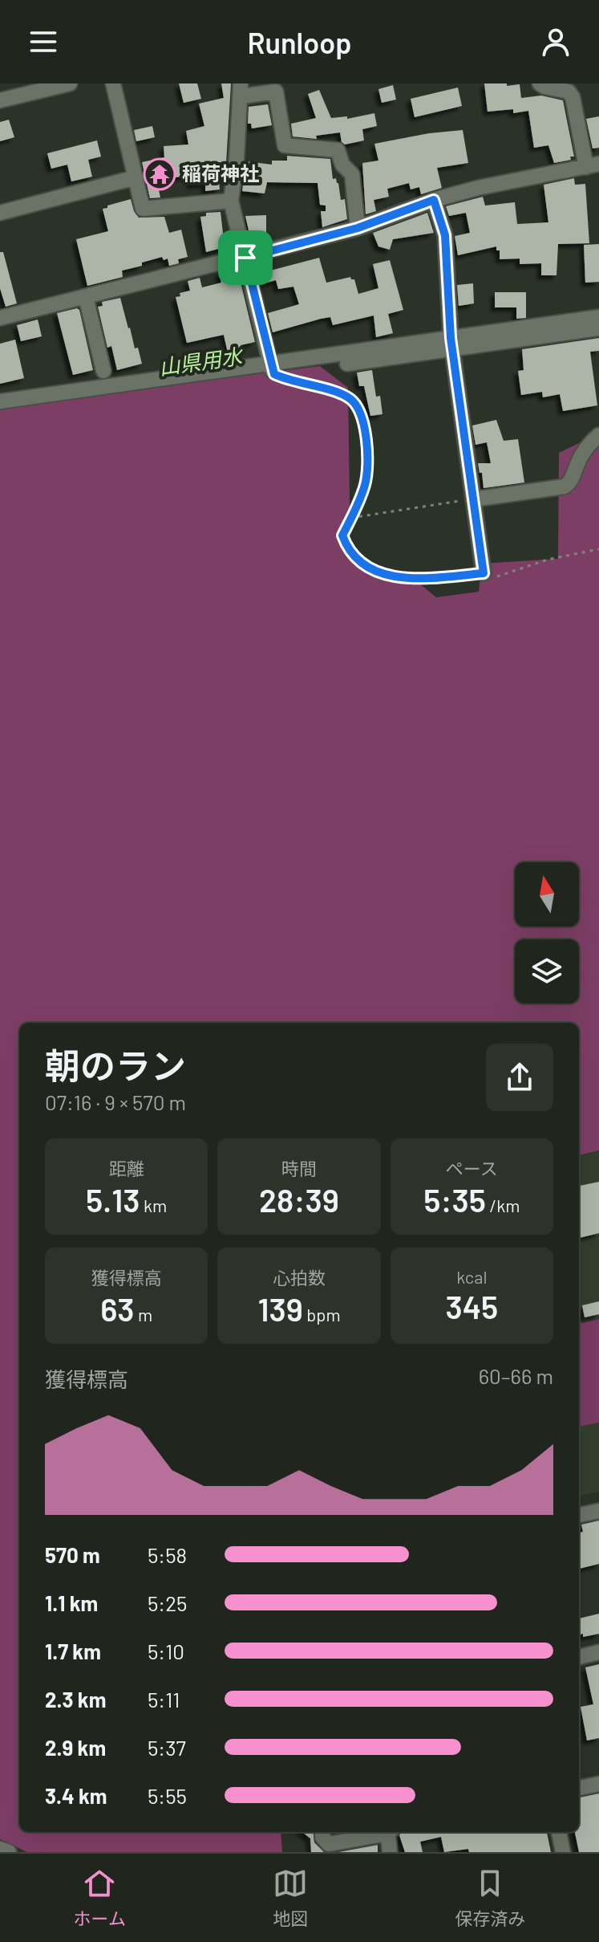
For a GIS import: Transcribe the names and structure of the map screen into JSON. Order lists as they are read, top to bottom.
{
  "water": ["山県用水"],
  "places": {
    "temple": ["稲荷神社"]
  },
  "north": "top",
  "page": {
    "header": "Runloop",
    "heading": ["朝のラン", "07:16 · 9 × 570 m"],
    "stats": [
      ["距離", "5.13 km"],
      ["時間", "28:39"],
      ["ペース", "5:35 /km"],
      ["獲得標高", "63 m"],
      ["心拍数", "139 bpm"],
      ["kcal", "345"]
    ],
    "chart": ["獲得標高", "60–66 m"],
    "list": [
      {
        "name": "570 m",
        "note": "5:58"
      },
      {
        "name": "1.1 km",
        "note": "5:25"
      },
      {
        "name": "1.7 km",
        "note": "5:10"
      },
      {
        "name": "2.3 km",
        "note": "5:11"
      },
      {
        "name": "2.9 km",
        "note": "5:37"
      },
      {
        "name": "3.4 km",
        "note": "5:55"
      }
    ],
    "tabs": ["ホーム", "地図", "保存済み"]
  }
}
